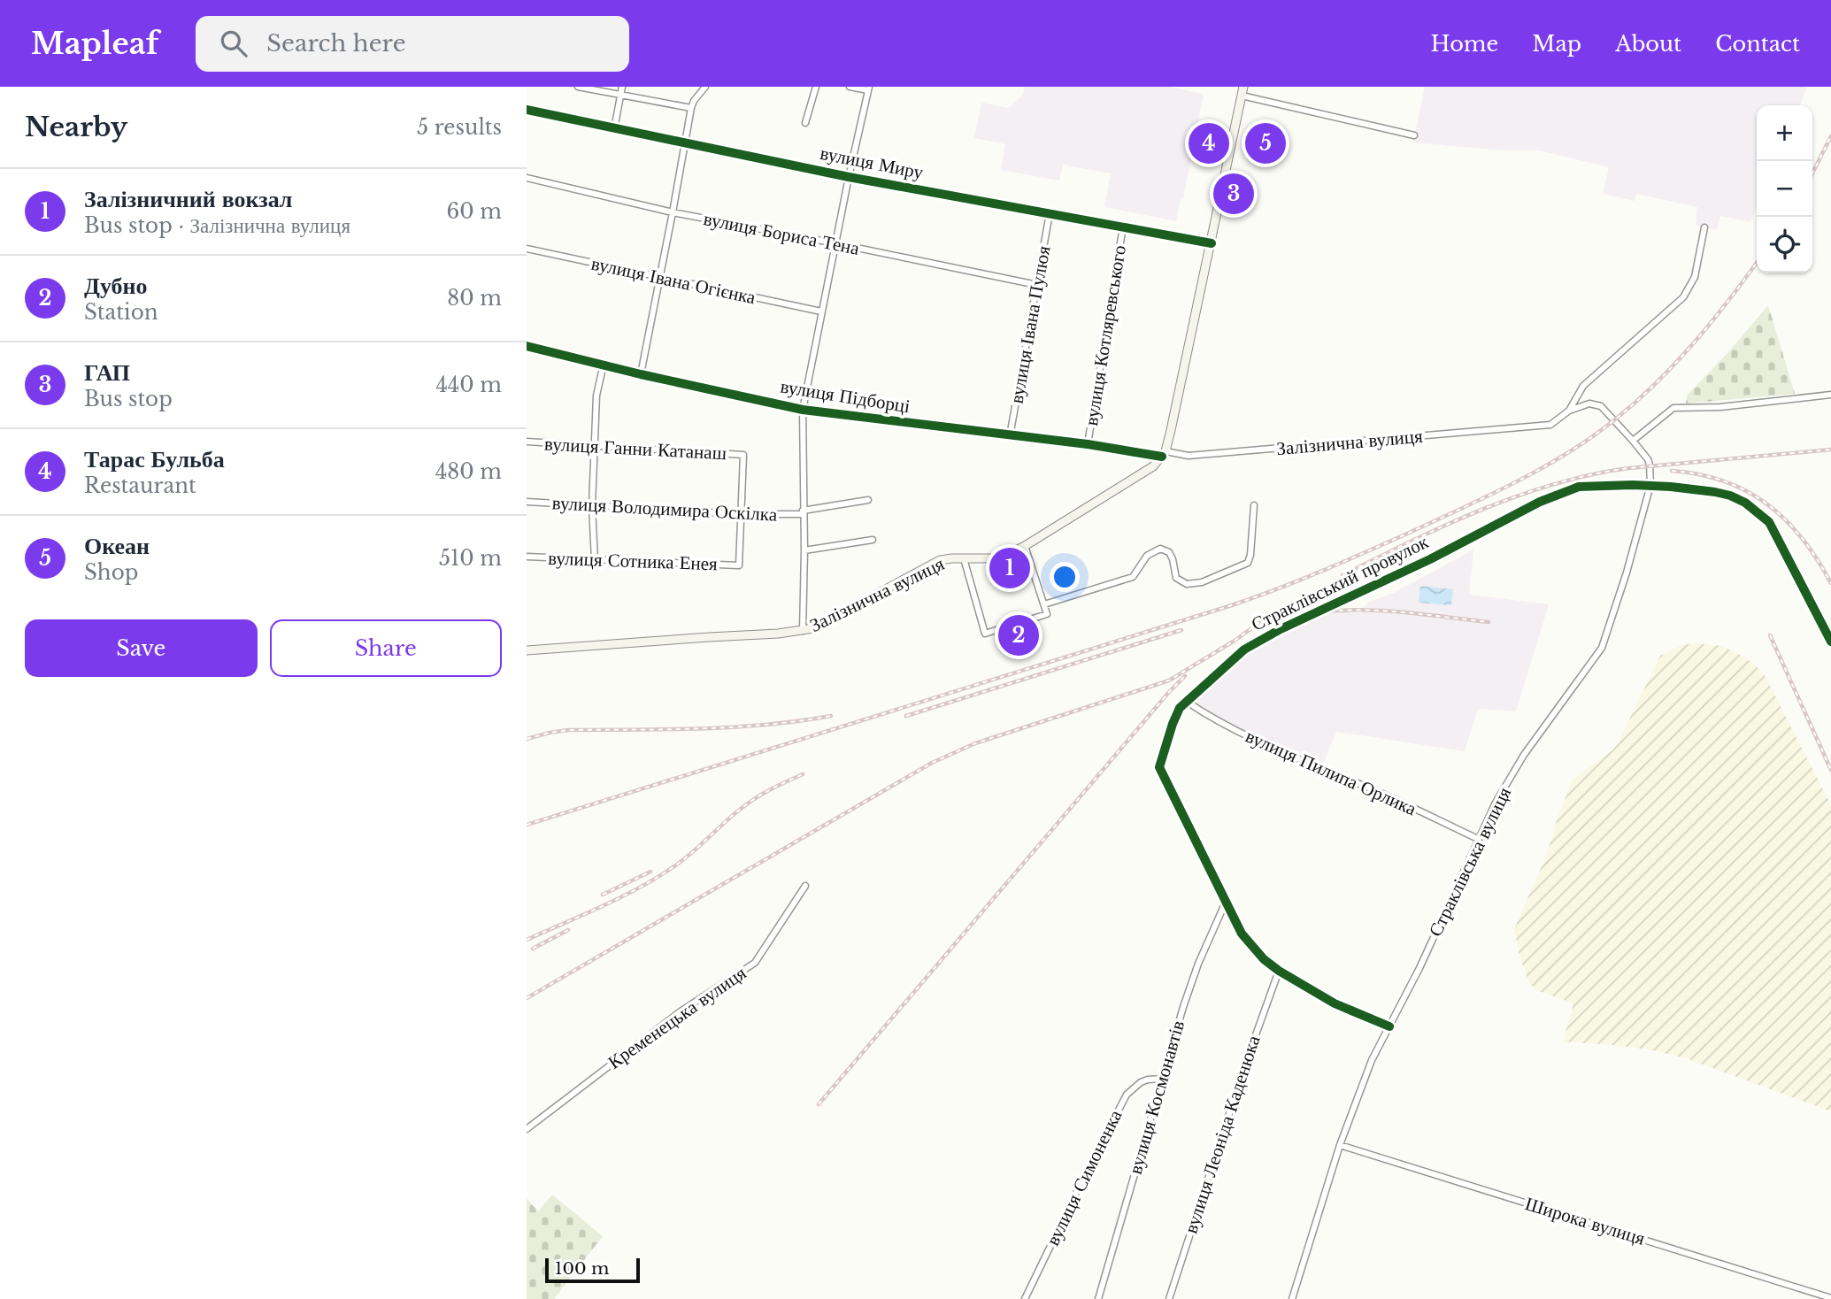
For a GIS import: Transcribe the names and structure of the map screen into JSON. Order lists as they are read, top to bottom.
{
  "streets": {
    "main road": ["Залізнична вулиця"],
    "street": [
      "вулиця Миру",
      "вулиця Бориса Тена",
      "вулиця Івана Огієнка",
      "вулиця Івана Пулюя",
      "вулиця Котляревського",
      "вулиця Підборці",
      "вулиця Ганни Катанаш",
      "вулиця Володимира Оскілка",
      "вулиця Сотника Енея",
      "Страклівський провулок",
      "вулиця Пилипа Орлика",
      "Страклівська вулиця",
      "Кременецька вулиця",
      "вулиця Космонавтів",
      "вулиця Леоніда Каденюка",
      "вулиця Симоненка",
      "Широка вулиця"
    ]
  },
  "crossings": [
    ["вулиця Миру", "вулиця Івана Пулюя"],
    ["вулиця Миру", "вулиця Котляревського"],
    ["вулиця Бориса Тена", "вулиця Івана Пулюя"],
    ["вулиця Івана Пулюя", "вулиця Підборці"],
    ["вулиця Котляревського", "вулиця Підборці"],
    ["вулиця Підборці", "Залізнична вулиця"],
    ["Залізнична вулиця", "Страклівська вулиця"],
    ["вулиця Ганни Катанаш", "вулиця Володимира Оскілка"],
    ["вулиця Ганни Катанаш", "вулиця Сотника Енея"],
    ["вулиця Володимира Оскілка", "вулиця Сотника Енея"],
    ["Страклівський провулок", "вулиця Пилипа Орлика"],
    ["Страклівський провулок", "Страклівська вулиця"],
    ["Страклівський провулок", "вулиця Космонавтів"],
    ["Страклівський провулок", "вулиця Леоніда Каденюка"],
    ["вулиця Пилипа Орлика", "Страклівська вулиця"],
    ["Страклівська вулиця", "Широка вулиця"],
    ["вулиця Космонавтів", "вулиця Симоненка"]
  ],
  "scale_bar": "100 m",
  "page": {
    "header": "Mapleaf",
    "search": "Search here",
    "nav": [
      "Home",
      "Map",
      "About",
      "Contact"
    ],
    "heading": ["Nearby", "5 results"],
    "map_buttons": ["+", "−"],
    "pins": [
      "4",
      "5",
      "3",
      "1",
      "2"
    ],
    "list": [
      {
        "mark": "1",
        "name": "Залізничний вокзал",
        "note": "Bus stop · Залізнична вулиця",
        "value": "60 m"
      },
      {
        "mark": "2",
        "name": "Дубно",
        "note": "Station",
        "value": "80 m"
      },
      {
        "mark": "3",
        "name": "ГАП",
        "note": "Bus stop",
        "value": "440 m"
      },
      {
        "mark": "4",
        "name": "Тарас Бульба",
        "note": "Restaurant",
        "value": "480 m"
      },
      {
        "mark": "5",
        "name": "Океан",
        "note": "Shop",
        "value": "510 m"
      }
    ],
    "buttons": ["Save", "Share"],
    "scale": "100 m"
  }
}
